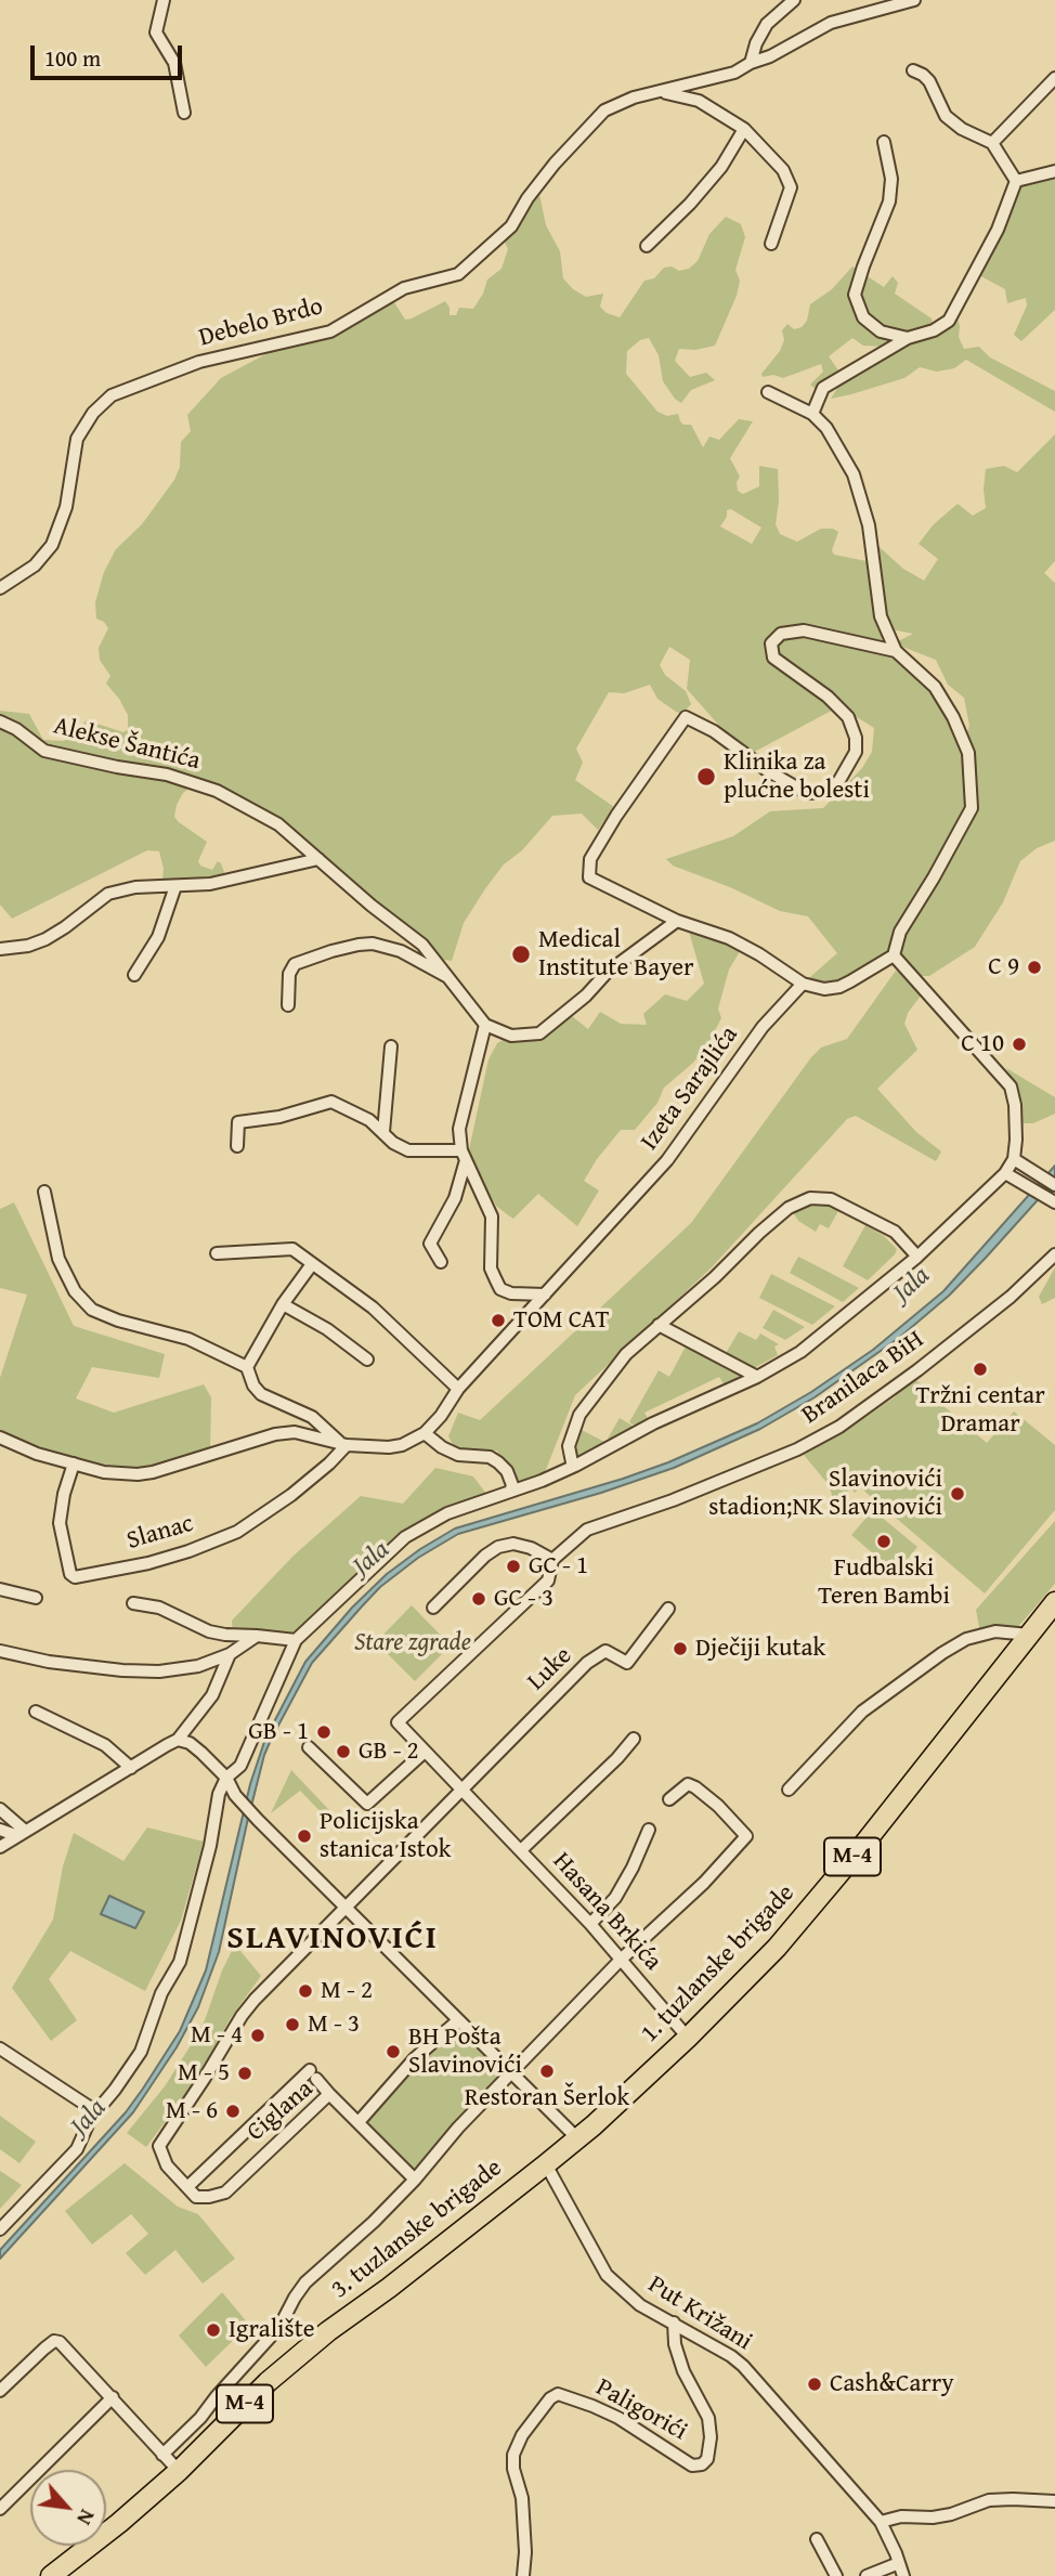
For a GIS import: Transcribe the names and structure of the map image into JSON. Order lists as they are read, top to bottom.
{
  "streets": {
    "main road": ["M-4", "1. tuzlanske brigade", "3. tuzlanske brigade"],
    "street": [
      "Debelo Brdo",
      "Alekse Šantića",
      "Izeta Sarajlića",
      "Branilaca BiH",
      "Slanac",
      "Luke",
      "Hasana Brkića",
      "Ciglana",
      "Put Križani",
      "Paligorići"
    ]
  },
  "crossings": [
    ["Branilaca BiH", "Hasana Brkića"],
    ["Luke", "Hasana Brkića"],
    ["Hasana Brkića", "1. tuzlanske brigade"],
    ["1. tuzlanske brigade", "3. tuzlanske brigade"],
    ["3. tuzlanske brigade", "Put Križani"],
    ["Put Križani", "Paligorići"]
  ],
  "districts": ["SLAVINOVIĆI"],
  "water": ["Jala"],
  "parks": ["Stare zgrade"],
  "places": [
    "Klinika za plućne bolesti",
    "Medical Institute Bayer",
    "C 9",
    "C 10",
    "TOM CAT",
    "Tržni centar Dramar",
    "Slavinovići stadion;NK Slavinovići",
    "Fudbalski Teren Bambi",
    "GC - 1",
    "GC - 3",
    "Dječiji kutak",
    "GB - 1",
    "GB - 2",
    "Policijska stanica Istok",
    "M - 2",
    "M - 3",
    "M - 4",
    "BH Pošta Slavinovići",
    "Restoran Šerlok",
    "M - 5",
    "M - 6",
    "Igralište",
    "Cash&Carry"
  ],
  "scale_bar": "100 m",
  "north": "bottom right"
}
